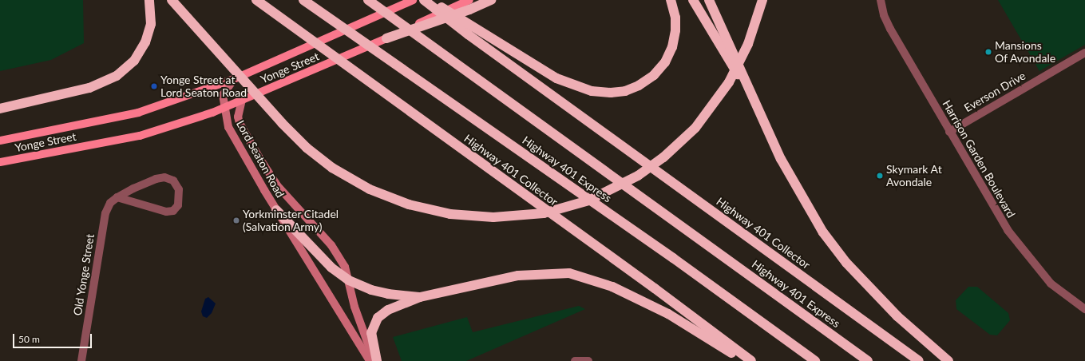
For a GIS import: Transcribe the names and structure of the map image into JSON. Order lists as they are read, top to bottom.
{
  "streets": {
    "highway": ["Highway 401 Express", "Highway 401 Collector"],
    "main road": ["Yonge Street"],
    "street": [
      "Everson Drive",
      "Lord Seaton Road",
      "Harrison Garden Boulevard",
      "Old Yonge Street"
    ]
  },
  "crossings": [
    ["Yonge Street", "Lord Seaton Road"],
    ["Everson Drive", "Harrison Garden Boulevard"]
  ],
  "places": [
    "Mansions Of Avondale",
    "Yonge Street at Lord Seaton Road",
    "Skymark At Avondale",
    "Yorkminster Citadel (Salvation Army)"
  ],
  "scale_bar": "50 m"
}
